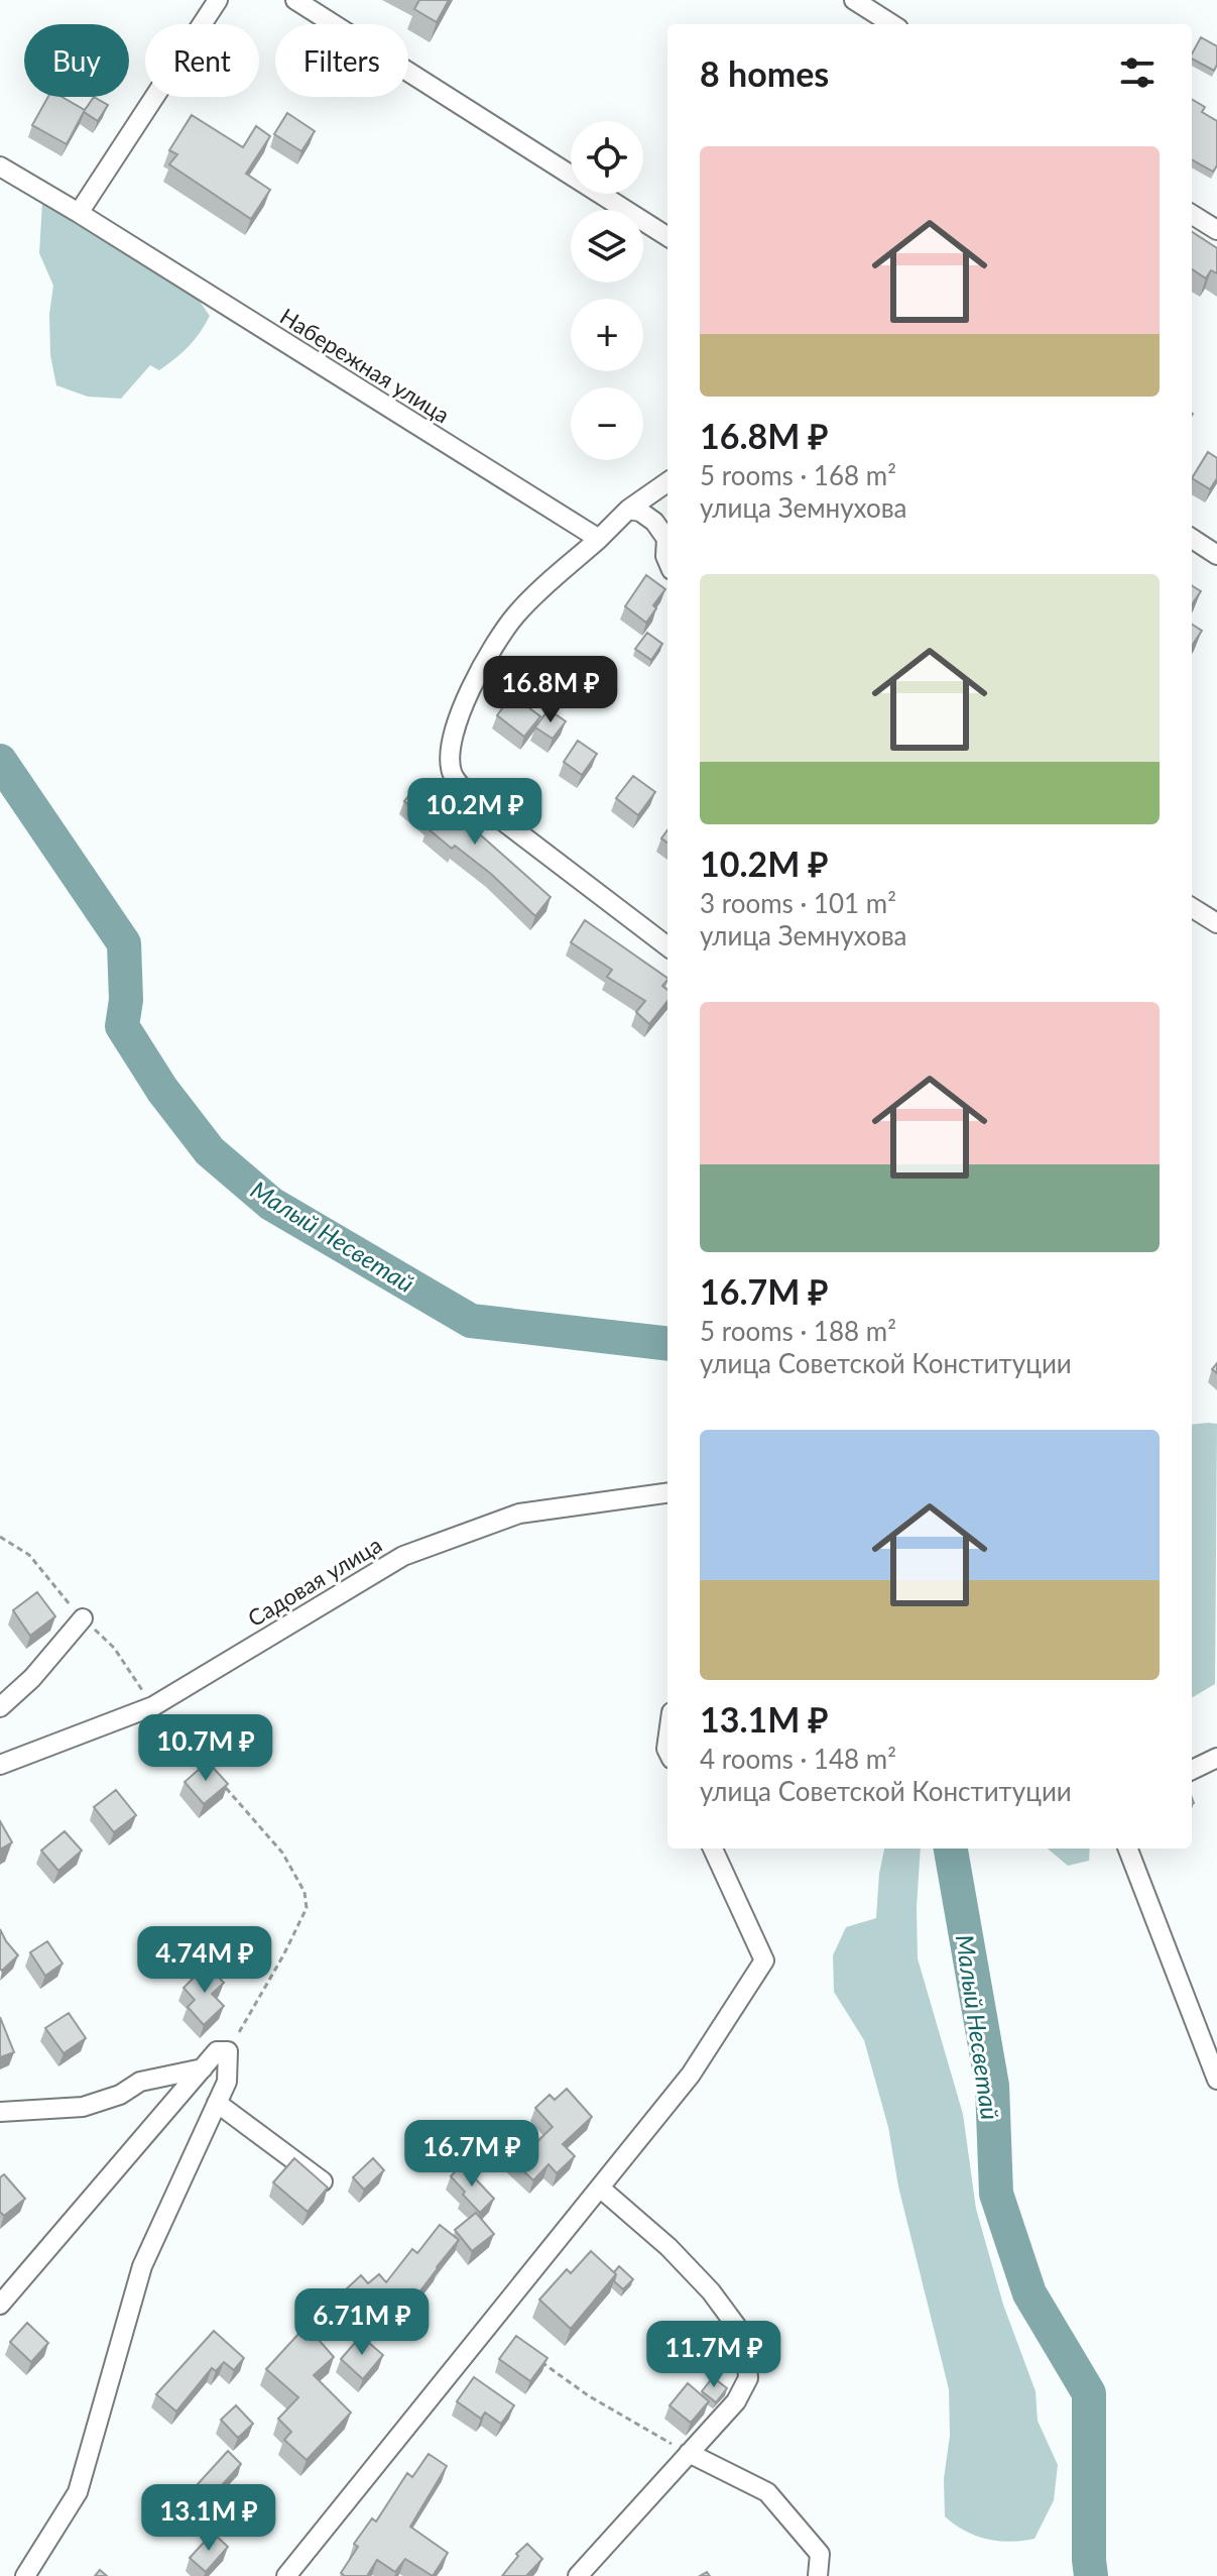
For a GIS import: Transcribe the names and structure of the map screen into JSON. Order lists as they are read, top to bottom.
{
  "streets": {
    "street": ["Набережная улица", "Садовая улица"]
  },
  "water": ["Малый Несветай"],
  "page": {
    "chip": ["Buy", "Rent", "Filters"],
    "heading": "8 homes",
    "map_buttons": ["+", "−"],
    "list": [
      {
        "name": "16.8M ₽",
        "note": "5 rooms · 168 m² · улица Земнухова"
      },
      {
        "name": "10.2M ₽",
        "note": "3 rooms · 101 m² · улица Земнухова"
      },
      {
        "name": "16.7M ₽",
        "note": "5 rooms · 188 m² · улица Советской Конституции"
      },
      {
        "name": "13.1M ₽",
        "note": "4 rooms · 148 m² · улица Советской Конституции"
      }
    ],
    "price": [
      "16.8M ₽",
      "10.2M ₽",
      "10.7M ₽",
      "4.74M ₽",
      "16.7M ₽",
      "6.71M ₽",
      "11.7M ₽",
      "13.1M ₽"
    ]
  }
}
